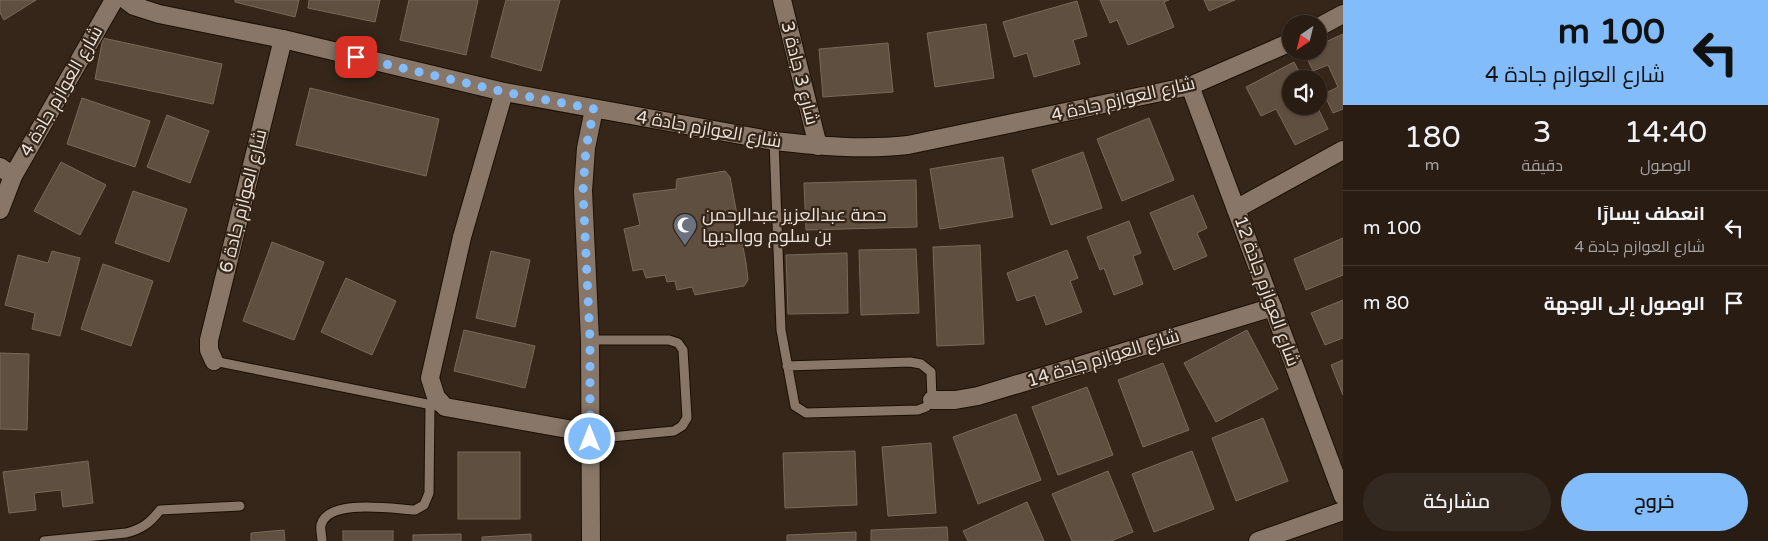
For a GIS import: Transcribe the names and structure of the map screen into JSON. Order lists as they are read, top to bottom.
{
  "streets": {
    "street": [
      "شارع 3 جادة 3",
      "شارع العوازم جادة 4",
      "شارع العوازم جادة 6",
      "شارع العوازم جادة 12",
      "شارع العوازم جادة 14"
    ]
  },
  "crossings": [
    ["شارع 3 جادة 3", "شارع العوازم جادة 4"],
    ["شارع العوازم جادة 4", "شارع العوازم جادة 6"],
    ["شارع العوازم جادة 4", "شارع العوازم جادة 12"],
    ["شارع العوازم جادة 12", "شارع العوازم جادة 14"]
  ],
  "places": {
    "mosque": ["حصة عبدالعزيز عبدالرحمن بن سلوم ووالديها"]
  },
  "north": "bottom left",
  "page": {
    "turn": ["100 m", "شارع العوازم جادة 4"],
    "eta": [
      "14:40",
      "الوصول",
      "3",
      "دقيقة",
      "180",
      "m"
    ],
    "list": [
      {
        "name": "انعطف يسارًا",
        "note": "شارع العوازم جادة 4",
        "value": "100 m"
      },
      {
        "name": "الوصول إلى الوجهة",
        "value": "80 m"
      }
    ],
    "buttons": ["خروج", "مشاركة"]
  }
}
